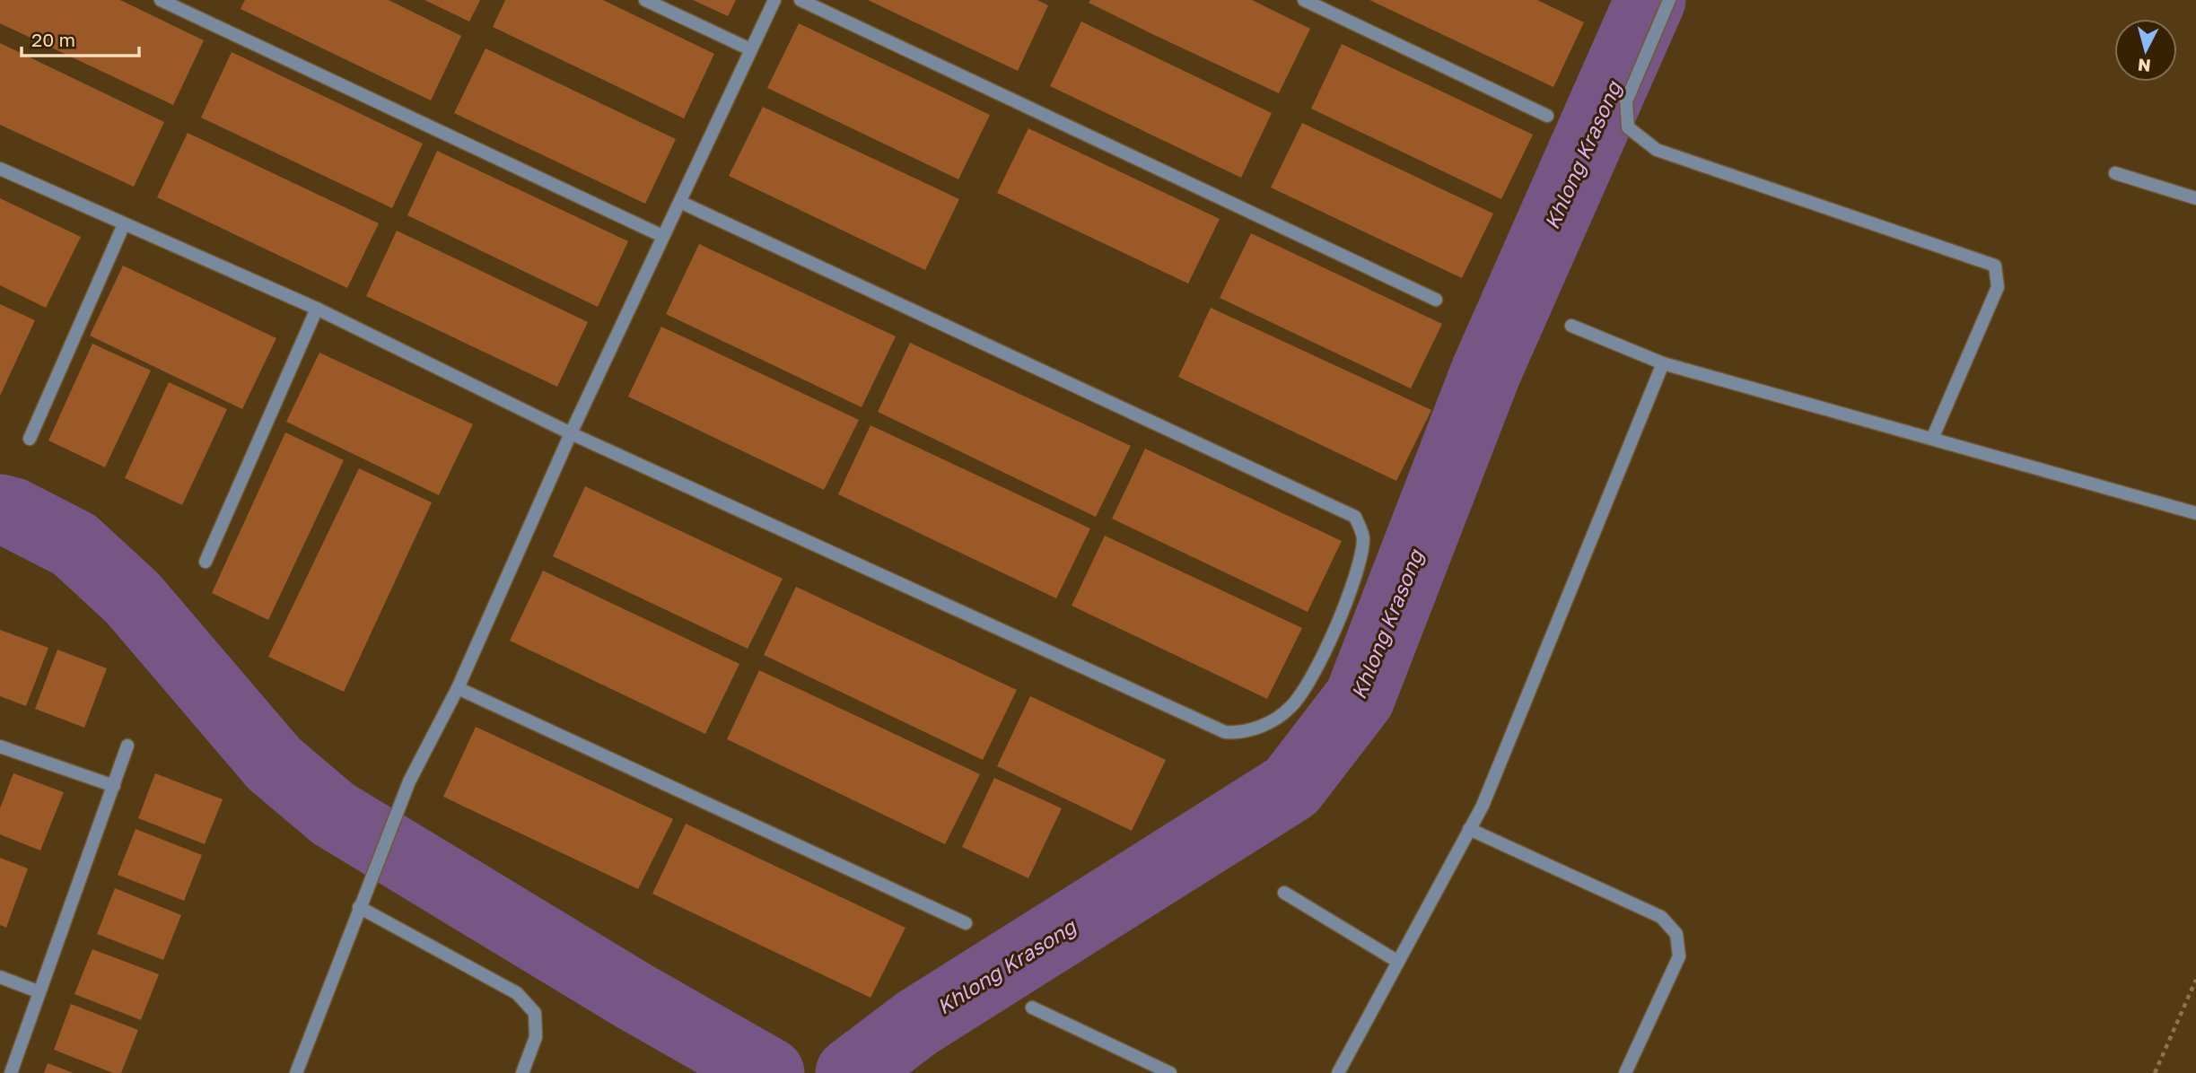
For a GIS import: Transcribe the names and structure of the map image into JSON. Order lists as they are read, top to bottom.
{
  "water": ["Khlong Krasong"],
  "scale_bar": "20 m",
  "north": "bottom"
}
